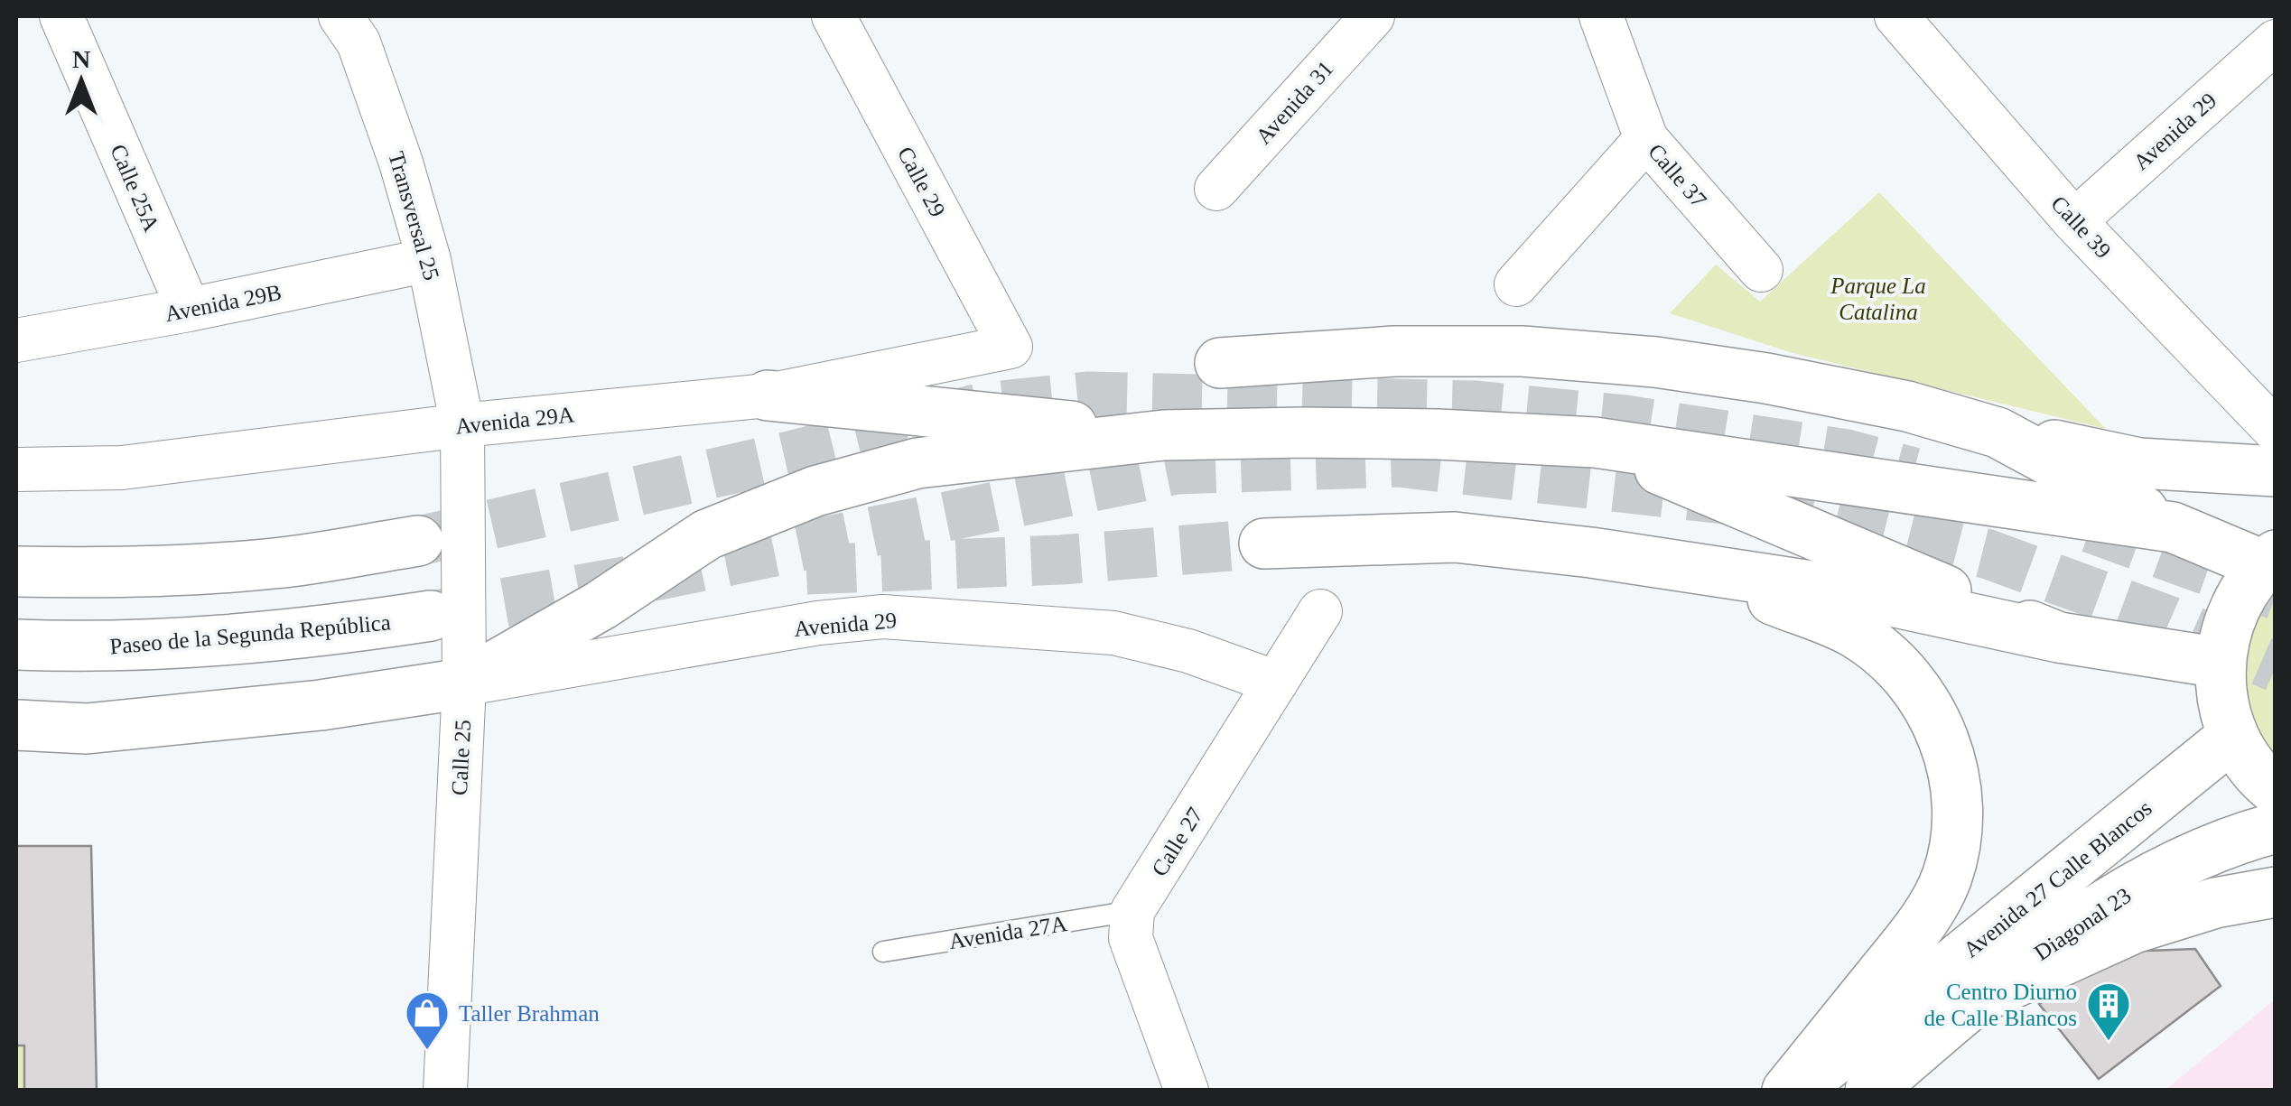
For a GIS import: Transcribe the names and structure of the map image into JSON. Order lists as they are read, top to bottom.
{
  "streets": {
    "main road": ["Paseo de la Segunda República", "Avenida 27 Calle Blancos", "Diagonal 23"],
    "street": [
      "Avenida 31",
      "Avenida 29",
      "Calle 37",
      "Calle 29",
      "Calle 25A",
      "Transversal 25",
      "Calle 39",
      "Avenida 29B",
      "Avenida 29A",
      "Calle 25",
      "Calle 27"
    ],
    "lane": ["Avenida 27A"]
  },
  "crossings": [
    ["Avenida 29", "Calle 39"],
    ["Avenida 29", "Calle 25"],
    ["Avenida 29", "Calle 27"],
    ["Calle 29", "Avenida 29A"],
    ["Calle 25A", "Avenida 29B"],
    ["Transversal 25", "Avenida 29B"],
    ["Transversal 25", "Avenida 29A"],
    ["Transversal 25", "Calle 25"],
    ["Avenida 29A", "Calle 25"],
    ["Calle 27", "Avenida 27A"]
  ],
  "parks": ["Parque La Catalina"],
  "places": {
    "building": ["Centro Diurno de Calle Blancos"],
    "shop": ["Taller Brahman"]
  },
  "north": "top"
}
